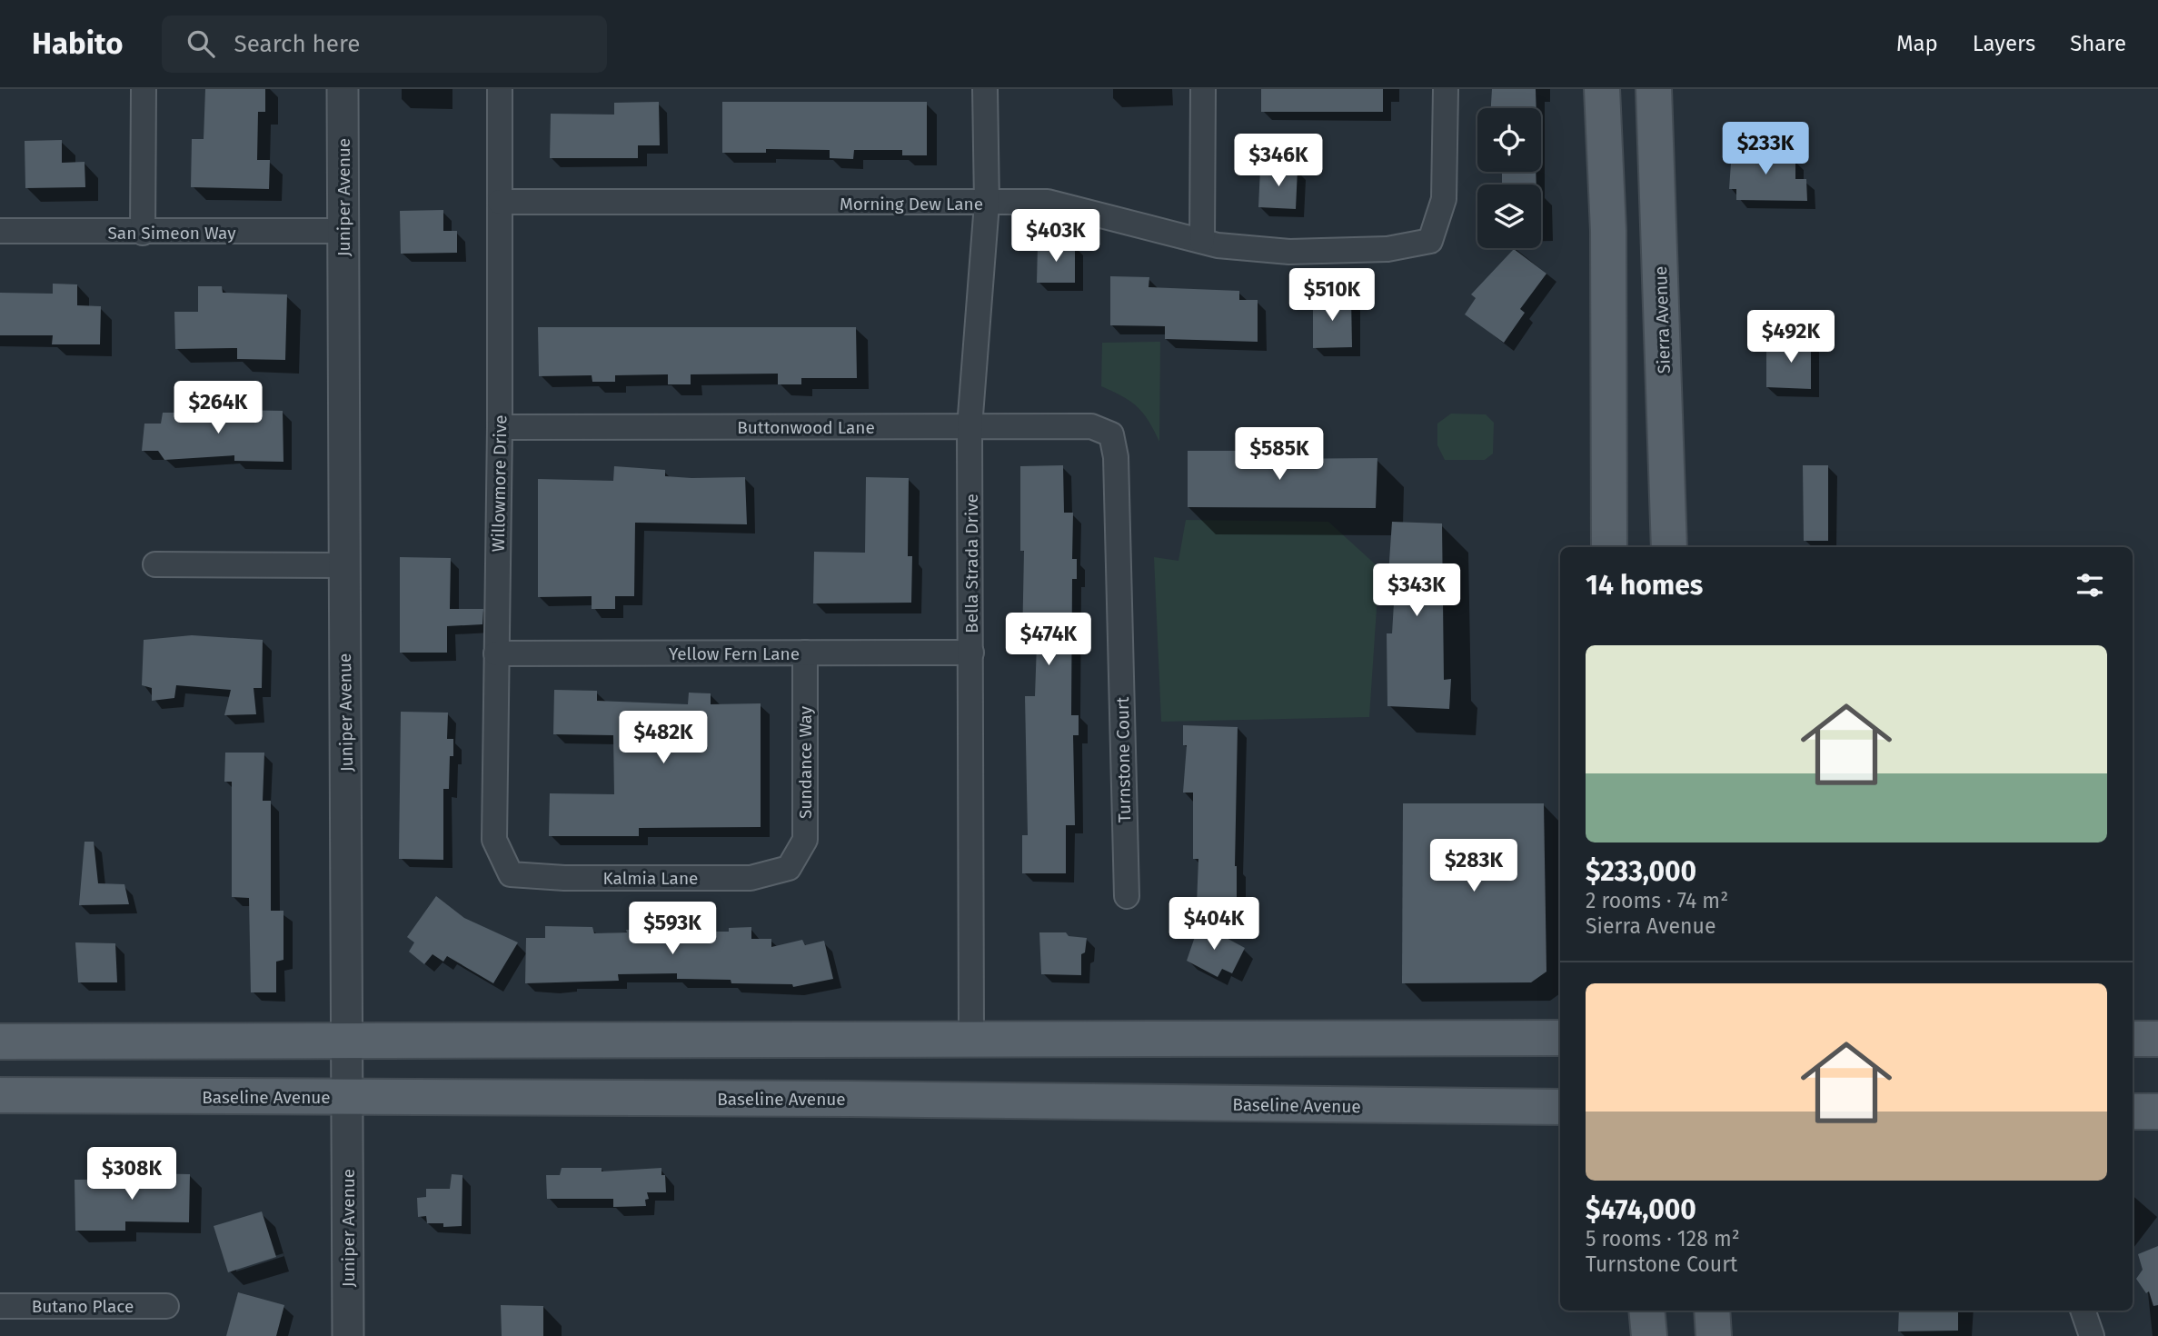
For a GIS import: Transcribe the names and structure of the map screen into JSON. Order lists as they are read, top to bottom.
{
  "streets": {
    "main road": ["Sierra Avenue", "Baseline Avenue"],
    "street": [
      "Juniper Avenue",
      "Morning Dew Lane",
      "San Simeon Way",
      "Buttonwood Lane",
      "Willowmore Drive",
      "Bella Strada Drive",
      "Yellow Fern Lane",
      "Turnstone Court",
      "Sundance Way",
      "Kalmia Lane",
      "Butano Place"
    ]
  },
  "crossings": [
    ["Juniper Avenue", "San Simeon Way"],
    ["Juniper Avenue", "Baseline Avenue"],
    ["Morning Dew Lane", "Willowmore Drive"],
    ["Morning Dew Lane", "Bella Strada Drive"],
    ["Buttonwood Lane", "Willowmore Drive"],
    ["Buttonwood Lane", "Bella Strada Drive"],
    ["Buttonwood Lane", "Turnstone Court"],
    ["Willowmore Drive", "Yellow Fern Lane"],
    ["Willowmore Drive", "Kalmia Lane"],
    ["Bella Strada Drive", "Yellow Fern Lane"],
    ["Yellow Fern Lane", "Sundance Way"],
    ["Sundance Way", "Kalmia Lane"]
  ],
  "page": {
    "header": "Habito",
    "search": "Search here",
    "nav": ["Map", "Layers", "Share"],
    "price": [
      "$233K",
      "$346K",
      "$403K",
      "$510K",
      "$492K",
      "$264K",
      "$585K",
      "$343K",
      "$474K",
      "$482K",
      "$283K",
      "$404K",
      "$593K",
      "$308K"
    ],
    "heading": "14 homes",
    "list": [
      {
        "name": "$233,000",
        "note": "2 rooms · 74 m² · Sierra Avenue"
      },
      {
        "name": "$474,000",
        "note": "5 rooms · 128 m² · Turnstone Court"
      }
    ]
  }
}
